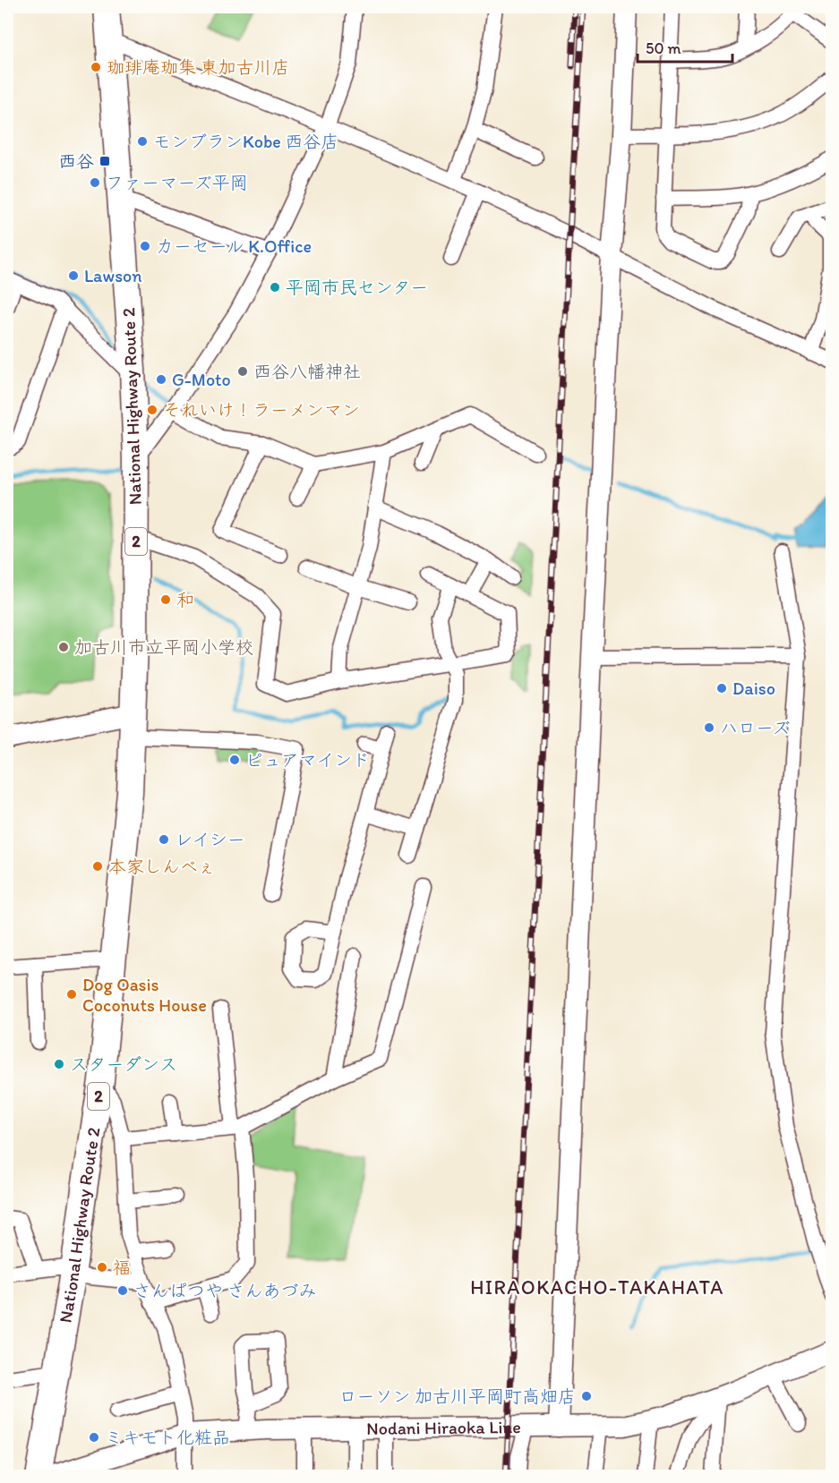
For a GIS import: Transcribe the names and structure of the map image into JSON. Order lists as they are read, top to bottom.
{
  "streets": {
    "highway": ["National Highway Route 2", "2"],
    "street": ["Nodani Hiraoka Line"]
  },
  "districts": ["HIRAOKACHO-TAKAHATA"],
  "places": {
    "other": [
      "珈琲庵珈集 東加古川店",
      "モンブランKobe 西谷店",
      "ファーマーズ平岡",
      "カーセール K.Office",
      "Lawson",
      "平岡市民センター",
      "西谷八幡神社",
      "G-Moto",
      "それいけ！ラーメンマン",
      "和",
      "加古川市立平岡小学校",
      "Daiso",
      "ハローズ",
      "ピュアマインド",
      "レイシー",
      "本家しんべぇ",
      "Dog Oasis Coconuts House",
      "スターダンス",
      "福",
      "さんぱつや さんあづみ",
      "ローソン 加古川平岡町高畑店",
      "ミキモト化粧品"
    ],
    "transit": ["西谷"]
  },
  "scale_bar": "50 m"
}
